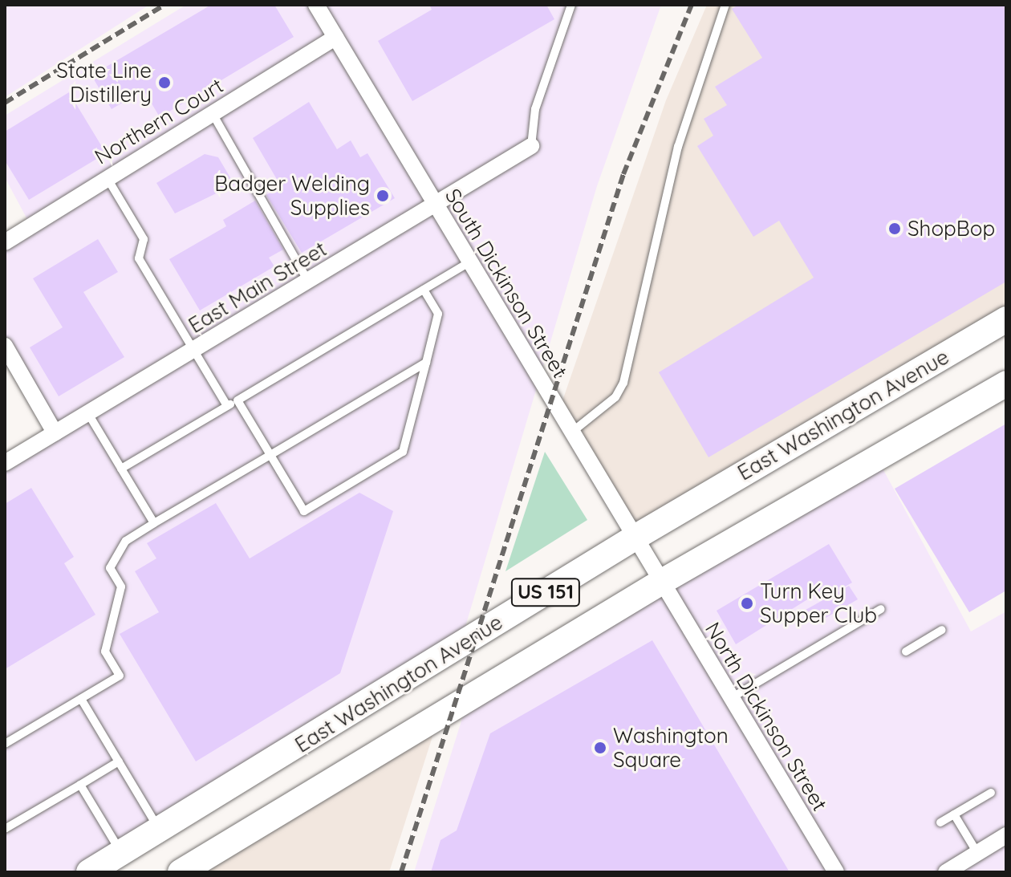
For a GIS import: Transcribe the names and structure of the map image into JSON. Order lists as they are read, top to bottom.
{
  "streets": {
    "main road": ["East Washington Avenue", "US 151"],
    "street": [
      "Northern Court",
      "South Dickinson Street",
      "East Main Street",
      "North Dickinson Street"
    ]
  },
  "crossings": [
    ["Northern Court", "South Dickinson Street"],
    ["South Dickinson Street", "East Main Street"],
    ["South Dickinson Street", "East Washington Avenue"],
    ["South Dickinson Street", "US 151"],
    ["South Dickinson Street", "North Dickinson Street"],
    ["US 151", "North Dickinson Street"]
  ],
  "places": [
    "State Line Distillery",
    "Badger Welding Supplies",
    "ShopBop",
    "Turn Key Supper Club",
    "Washington Square"
  ]
}
